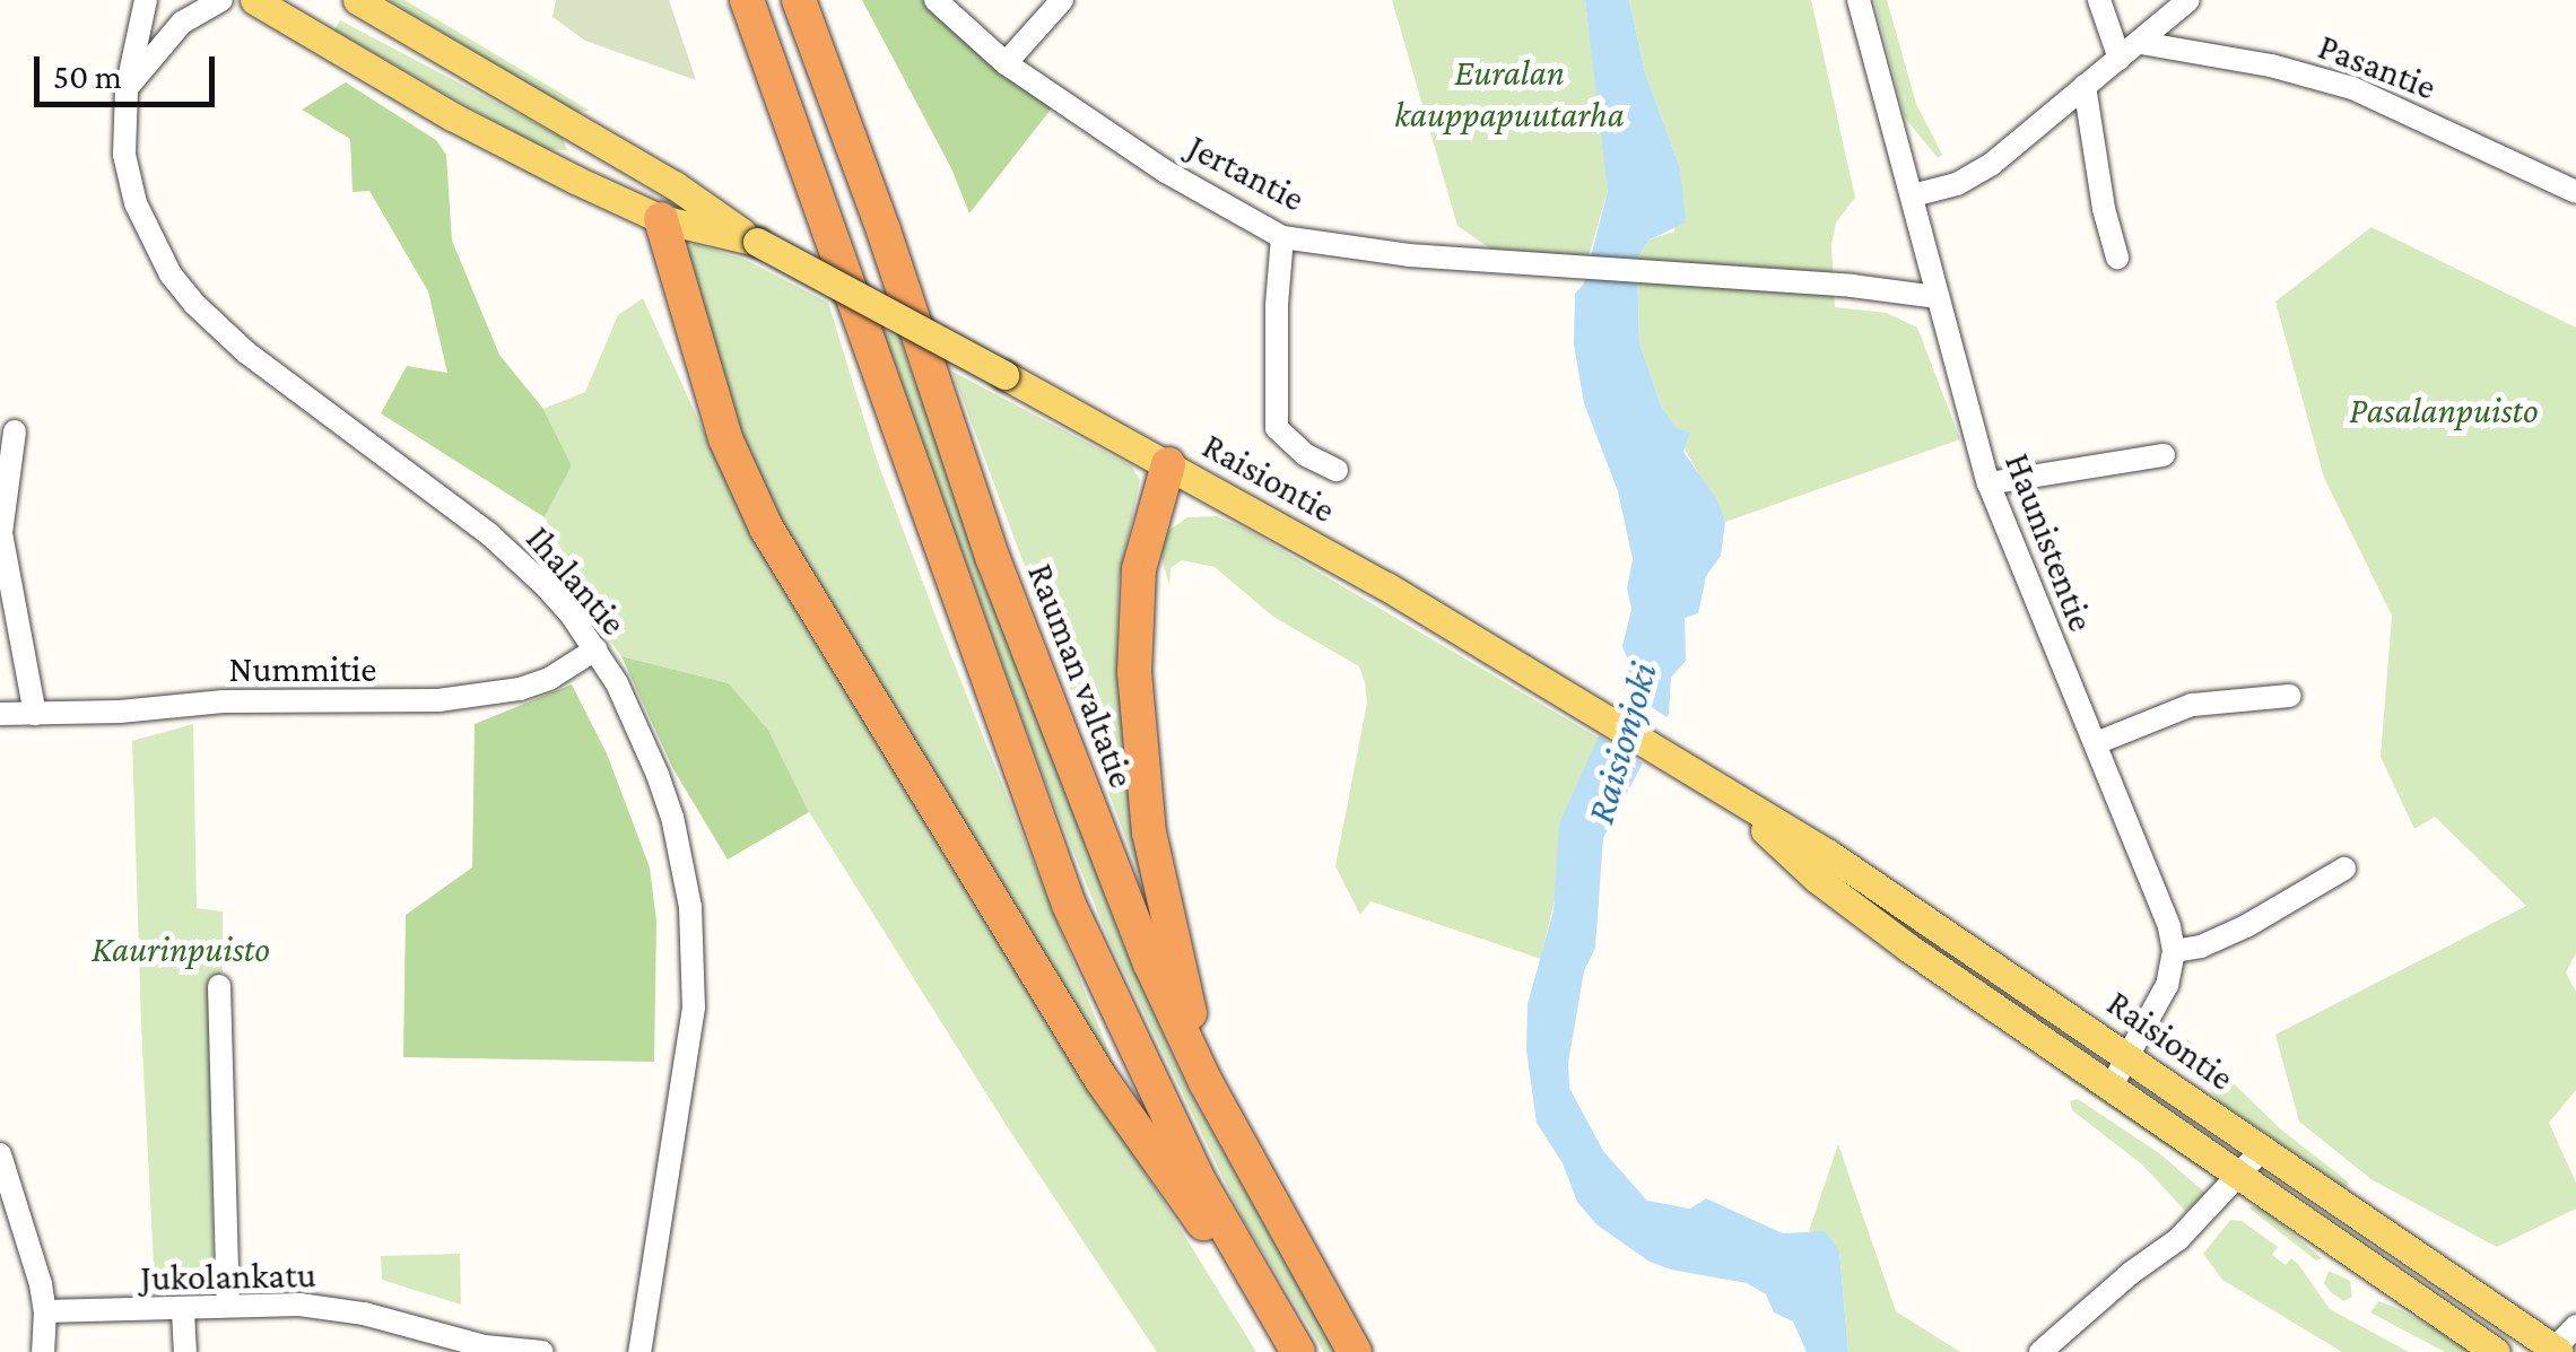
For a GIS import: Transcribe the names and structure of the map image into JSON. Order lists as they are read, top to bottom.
{
  "streets": {
    "highway": ["Rauman valtatie"],
    "main road": ["Raisiontie"],
    "street": [
      "Pasantie",
      "Jertantie",
      "Haunistentie",
      "Ihalantie",
      "Nummitie",
      "Jukolankatu"
    ]
  },
  "crossings": [
    ["Jertantie", "Haunistentie"],
    ["Ihalantie", "Nummitie"]
  ],
  "water": ["Raisionjoki"],
  "parks": ["Euralan kauppapuutarha", "Pasalanpuisto", "Kaurinpuisto"],
  "scale_bar": "50 m"
}
